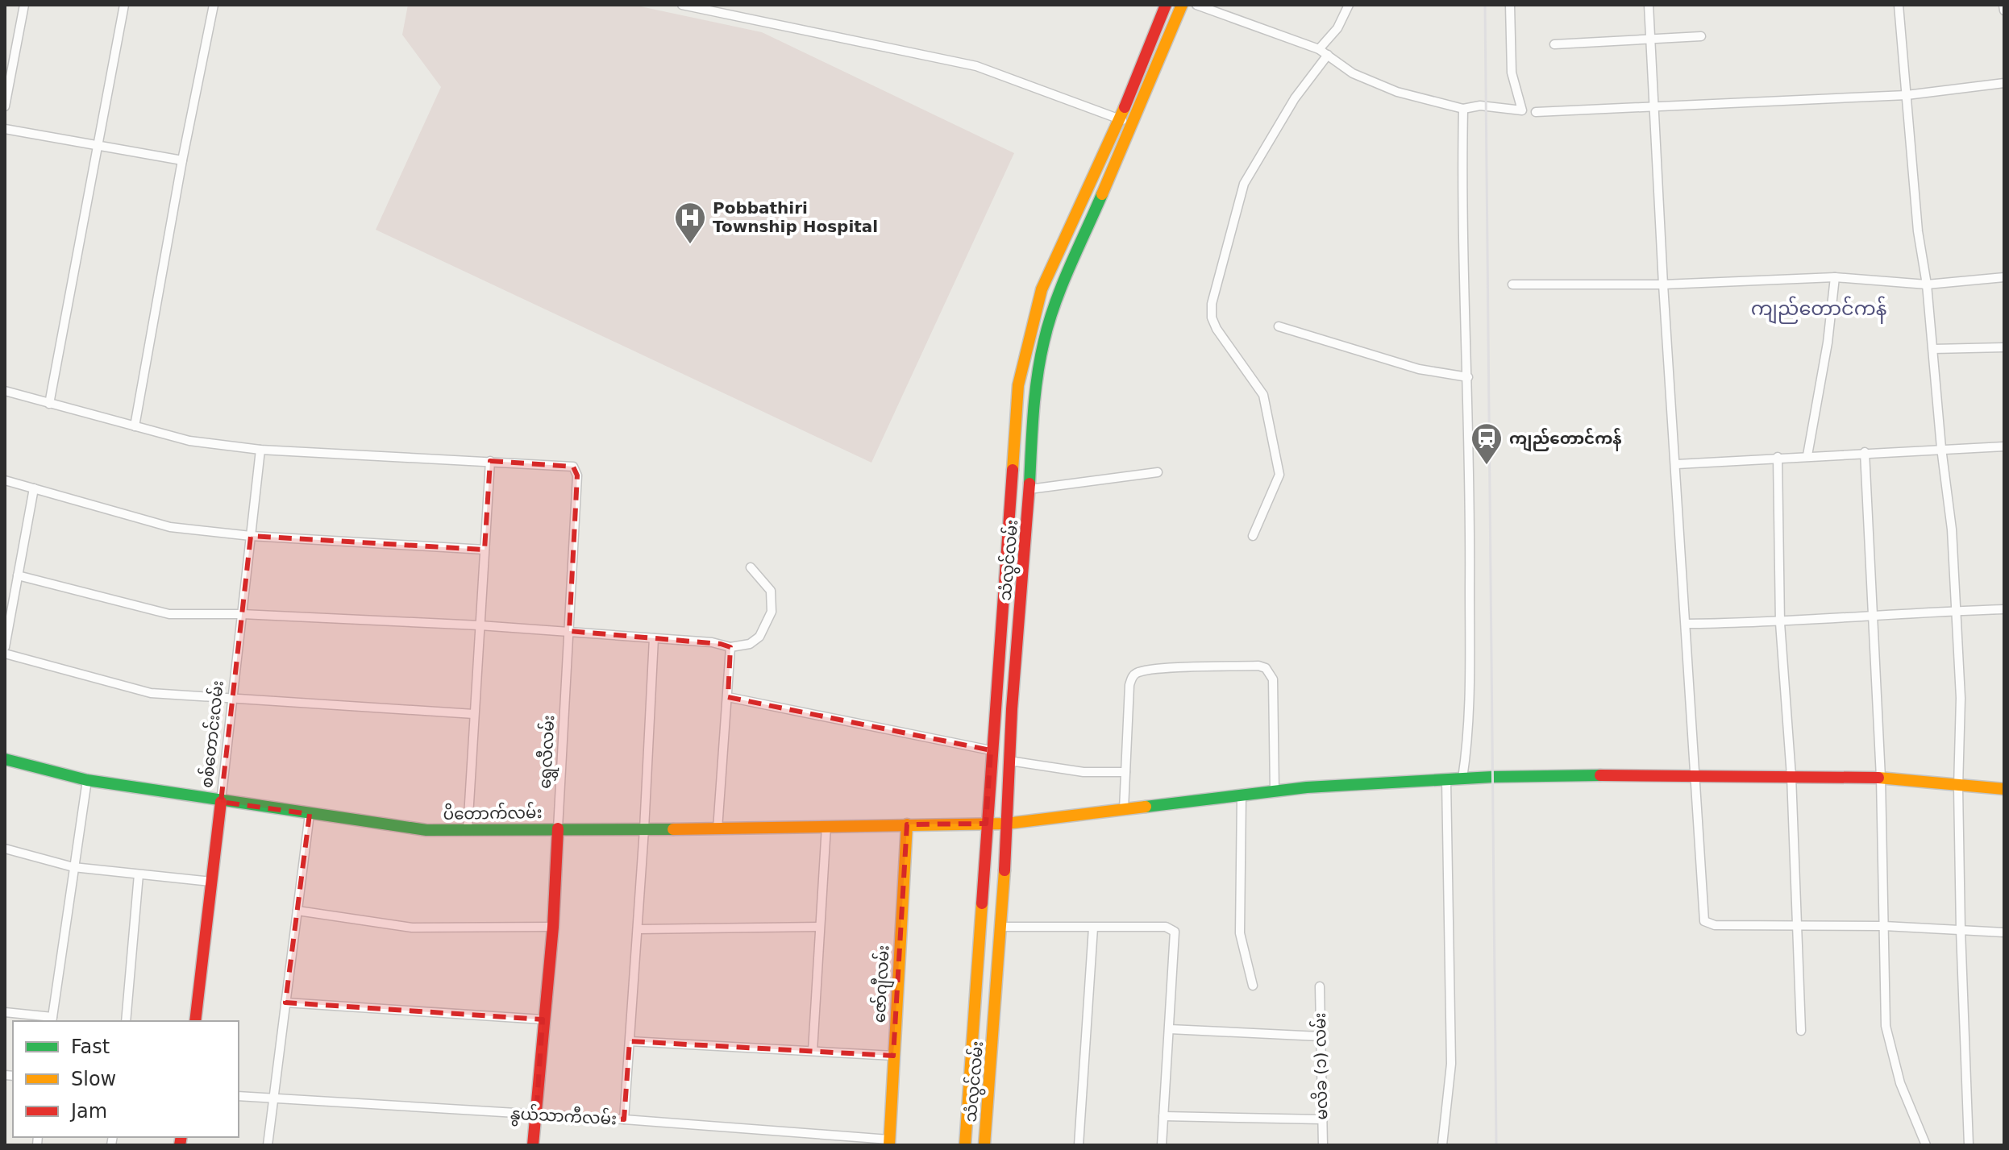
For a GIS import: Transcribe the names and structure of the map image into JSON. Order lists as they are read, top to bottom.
{
  "streets": {
    "street": [
      "သံလွင်လမ်း",
      "စစ်တောင်းလမ်း",
      "ရွှေလီလမ်း",
      "ပိတောက်လမ်း",
      "ဇော်ဂျီလမ်း",
      "မလိခ (၁) လမ်း",
      "နွယ်သာကီလမ်း"
    ]
  },
  "crossings": [
    ["သံလွင်လမ်း", "ပိတောက်လမ်း"],
    ["စစ်တောင်းလမ်း", "ပိတောက်လမ်း"],
    ["ရွှေလီလမ်း", "ပိတောက်လမ်း"],
    ["ရွှေလီလမ်း", "နွယ်သာကီလမ်း"],
    ["ပိတောက်လမ်း", "ဇော်ဂျီလမ်း"],
    ["ဇော်ဂျီလမ်း", "နွယ်သာကီလမ်း"]
  ],
  "districts": ["ကျည်တောင်ကန်"],
  "places": {
    "hospital": ["Pobbathiri Township Hospital"],
    "station": ["ကျည်တောင်ကန်"]
  },
  "legend": ["Fast", "Slow", "Jam"]
}
